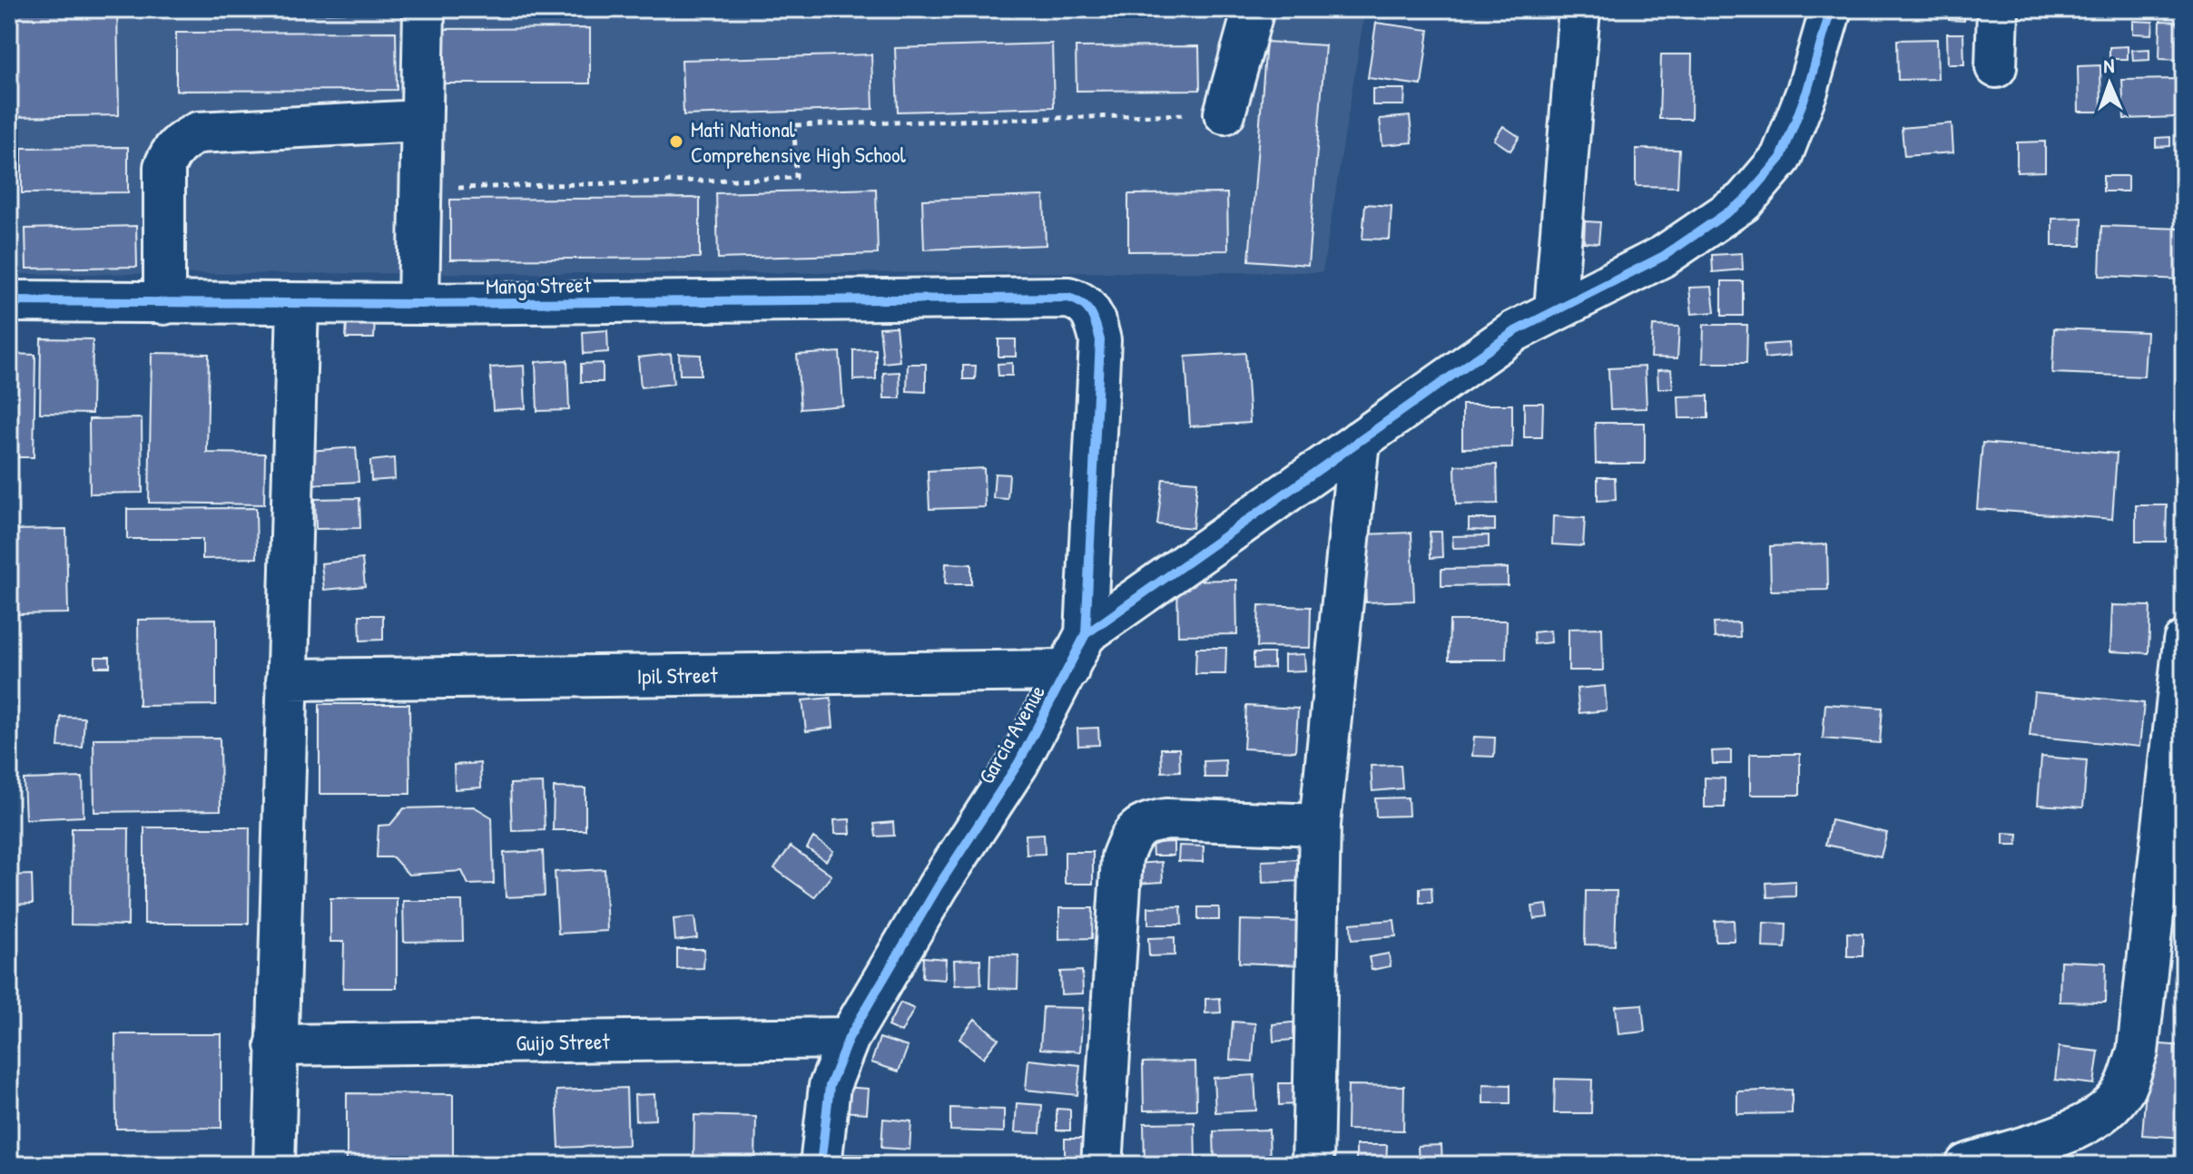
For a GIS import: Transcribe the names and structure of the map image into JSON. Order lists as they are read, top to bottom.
{
  "streets": {
    "street": [
      "Manga Street",
      "Ipil Street",
      "Garcia Avenue",
      "Guijo Street"
    ]
  },
  "crossings": [
    ["Manga Street", "Garcia Avenue"],
    ["Ipil Street", "Garcia Avenue"],
    ["Garcia Avenue", "Guijo Street"]
  ],
  "places": ["Mati National Comprehensive High School"],
  "north": "top"
}
